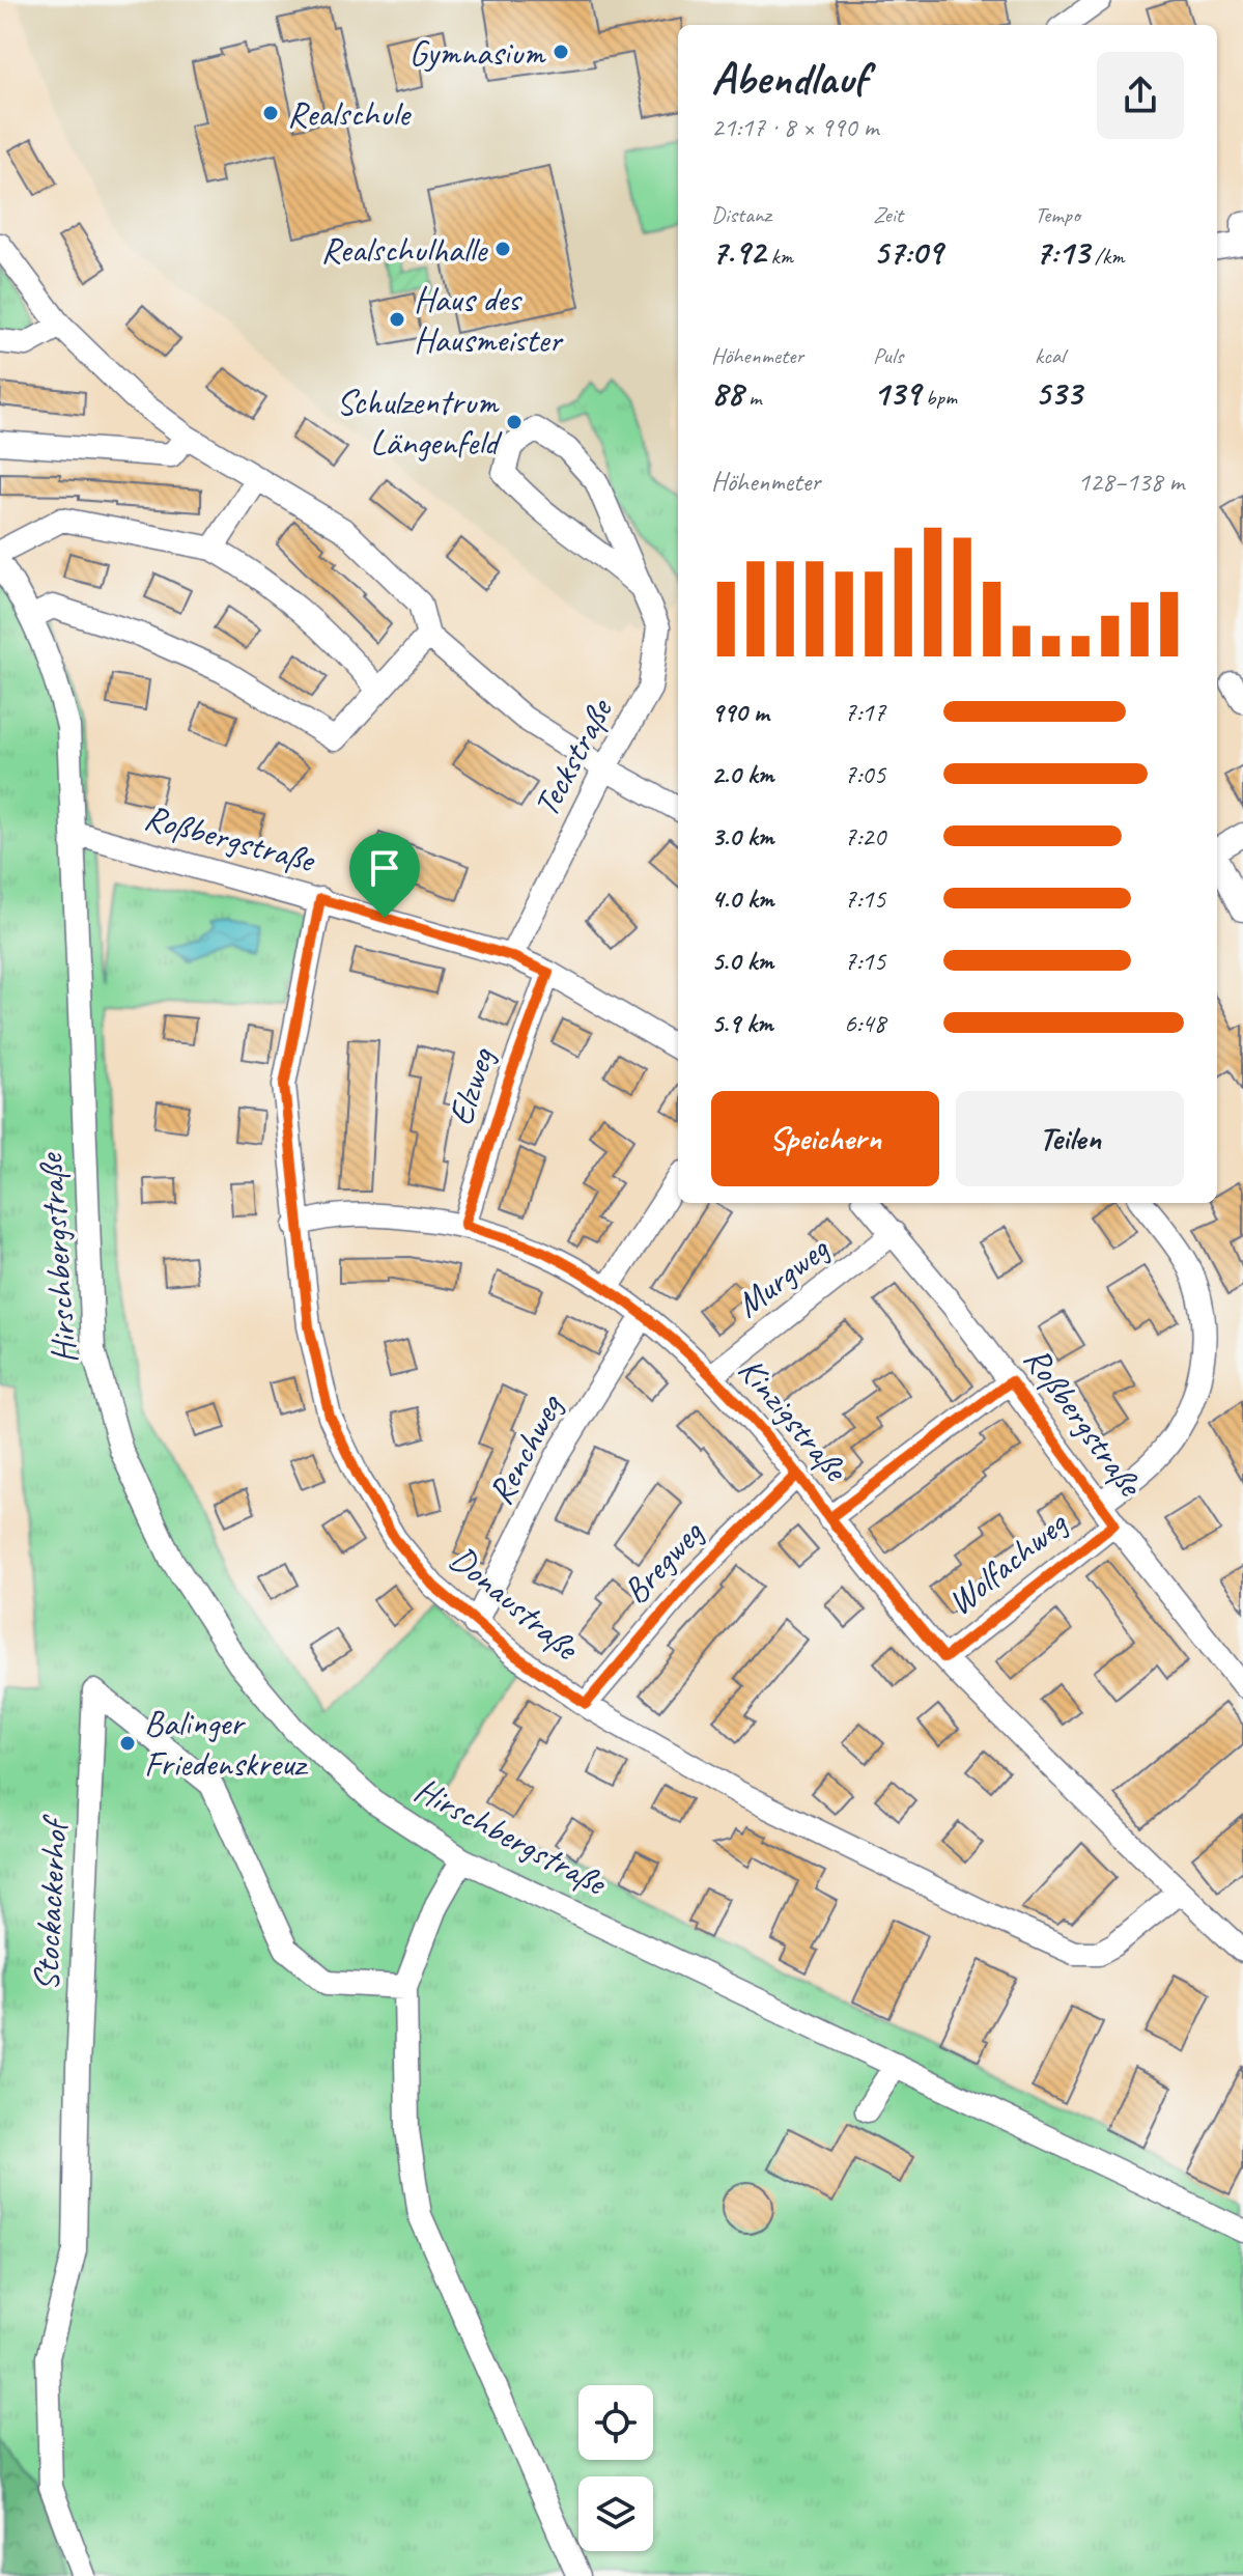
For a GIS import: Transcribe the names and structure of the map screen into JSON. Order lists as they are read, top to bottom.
{
  "streets": {
    "street": [
      "Teckstraße",
      "Roßbergstraße",
      "Elzweg",
      "Hirschbergstraße",
      "Murgweg",
      "Kinzigstraße",
      "Renchweg",
      "Bregweg",
      "Wolfachweg",
      "Donaustraße",
      "Stockackerhof"
    ]
  },
  "crossings": [
    ["Teckstraße", "Roßbergstraße"],
    ["Roßbergstraße", "Elzweg"],
    ["Roßbergstraße", "Hirschbergstraße"],
    ["Roßbergstraße", "Murgweg"],
    ["Roßbergstraße", "Wolfachweg"],
    ["Roßbergstraße", "Donaustraße"],
    ["Elzweg", "Kinzigstraße"],
    ["Murgweg", "Kinzigstraße"],
    ["Kinzigstraße", "Renchweg"],
    ["Kinzigstraße", "Bregweg"],
    ["Kinzigstraße", "Wolfachweg"],
    ["Kinzigstraße", "Donaustraße"],
    ["Renchweg", "Donaustraße"],
    ["Bregweg", "Donaustraße"]
  ],
  "places": [
    "Gymnasium",
    "Realschule",
    "Realschulhalle",
    "Haus des Hausmeister",
    "Schulzentrum Längenfeld",
    "Balinger Friedenskreuz"
  ],
  "page": {
    "heading": ["Abendlauf", "21:17 · 8 × 990 m"],
    "stats": [
      ["Distanz", "7.92 km"],
      ["Zeit", "57:09"],
      ["Tempo", "7:13 /km"],
      ["Höhenmeter", "88 m"],
      ["Puls", "139 bpm"],
      ["kcal", "533"]
    ],
    "chart": ["Höhenmeter", "128–138 m"],
    "list": [
      {
        "name": "990 m",
        "note": "7:17"
      },
      {
        "name": "2.0 km",
        "note": "7:05"
      },
      {
        "name": "3.0 km",
        "note": "7:20"
      },
      {
        "name": "4.0 km",
        "note": "7:15"
      },
      {
        "name": "5.0 km",
        "note": "7:15"
      },
      {
        "name": "5.9 km",
        "note": "6:48"
      }
    ],
    "buttons": ["Speichern", "Teilen"]
  }
}
